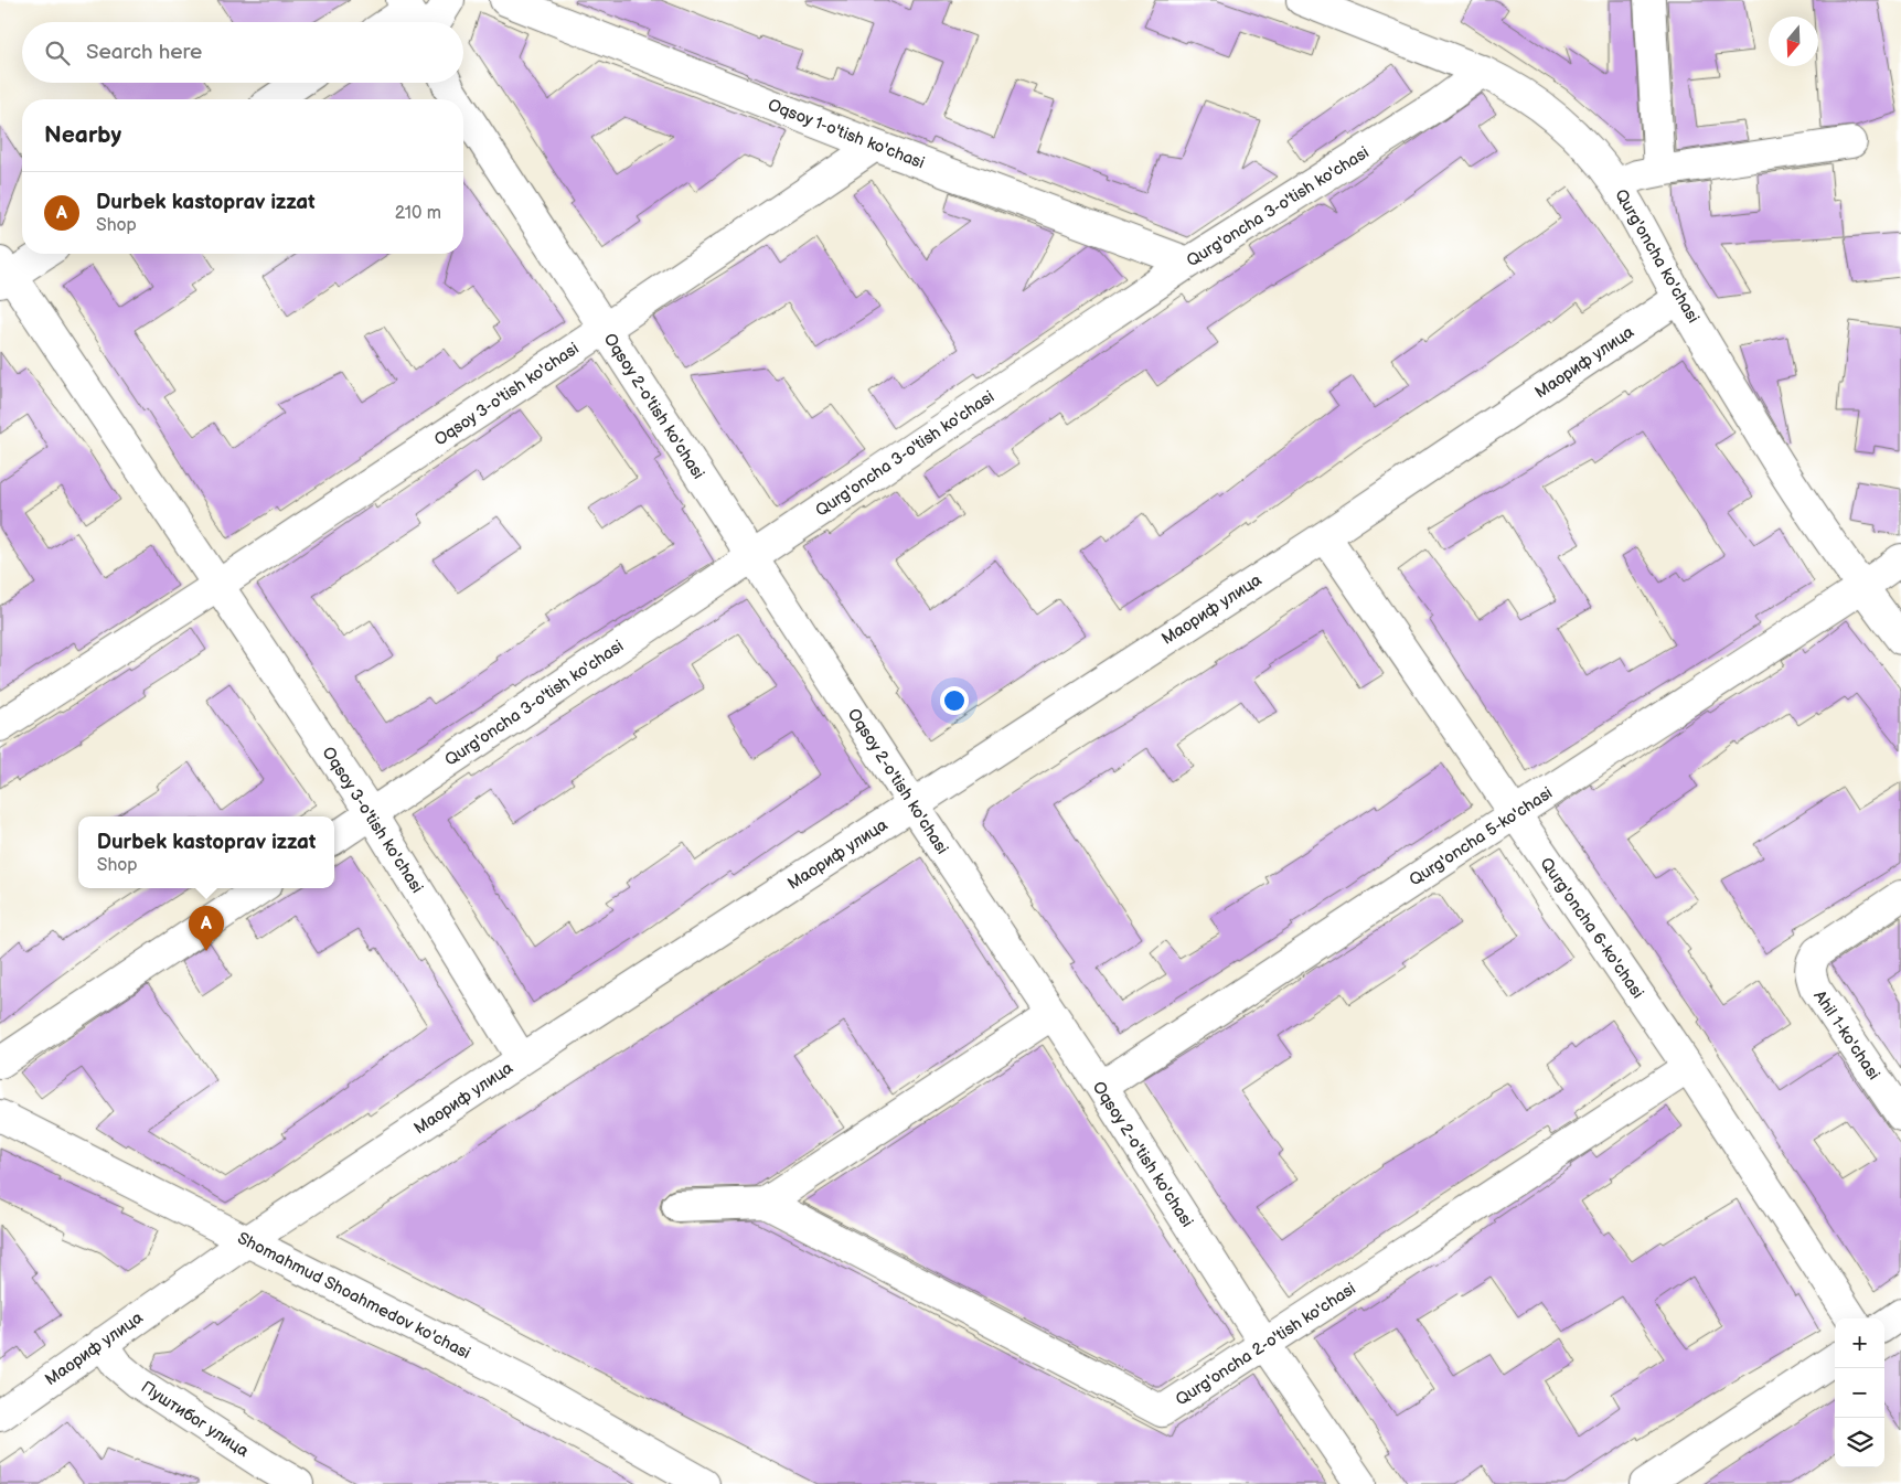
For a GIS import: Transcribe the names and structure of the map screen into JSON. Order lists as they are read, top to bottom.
{
  "streets": {
    "street": [
      "Oqsoy 1-o'tish ko'chasi",
      "Qurg'oncha 3-o'tish ko'chasi",
      "Qurg'oncha ko'chasi",
      "Маориф улица",
      "Oqsoy 3-o'tish ko'chasi",
      "Oqsoy 2-o'tish ko'chasi",
      "Qurg'oncha 5-ko'chasi",
      "Qurg'oncha 6-ko'chasi",
      "Ahil 1-ko'chasi",
      "Shomahmud Shoahmedov ko'chasi",
      "Qurg'oncha 2-o'tish ko'chasi",
      "Пуштибог улица"
    ]
  },
  "crossings": [
    ["Oqsoy 1-o'tish ko'chasi", "Qurg'oncha 3-o'tish ko'chasi"],
    ["Oqsoy 1-o'tish ko'chasi", "Oqsoy 3-o'tish ko'chasi"],
    ["Qurg'oncha 3-o'tish ko'chasi", "Qurg'oncha ko'chasi"],
    ["Qurg'oncha 3-o'tish ko'chasi", "Oqsoy 3-o'tish ko'chasi"],
    ["Qurg'oncha 3-o'tish ko'chasi", "Oqsoy 2-o'tish ko'chasi"],
    ["Qurg'oncha ko'chasi", "Маориф улица"],
    ["Qurg'oncha ko'chasi", "Qurg'oncha 5-ko'chasi"],
    ["Маориф улица", "Oqsoy 3-o'tish ko'chasi"],
    ["Маориф улица", "Oqsoy 2-o'tish ko'chasi"],
    ["Маориф улица", "Qurg'oncha 6-ko'chasi"],
    ["Маориф улица", "Shomahmud Shoahmedov ko'chasi"],
    ["Маориф улица", "Пуштибог улица"],
    ["Oqsoy 3-o'tish ko'chasi", "Oqsoy 2-o'tish ko'chasi"],
    ["Oqsoy 2-o'tish ko'chasi", "Qurg'oncha 5-ko'chasi"],
    ["Oqsoy 2-o'tish ko'chasi", "Qurg'oncha 2-o'tish ko'chasi"],
    ["Qurg'oncha 5-ko'chasi", "Qurg'oncha 6-ko'chasi"],
    ["Qurg'oncha 6-ko'chasi", "Qurg'oncha 2-o'tish ko'chasi"]
  ],
  "north": "bottom",
  "page": {
    "search": "Search here",
    "heading": "Nearby",
    "list": [
      {
        "mark": "A",
        "name": "Durbek kastoprav izzat",
        "note": "Shop",
        "value": "210 m"
      }
    ],
    "popup": ["Durbek kastoprav izzat", "Shop"],
    "pins": "A",
    "map_buttons": ["+", "−"]
  }
}
